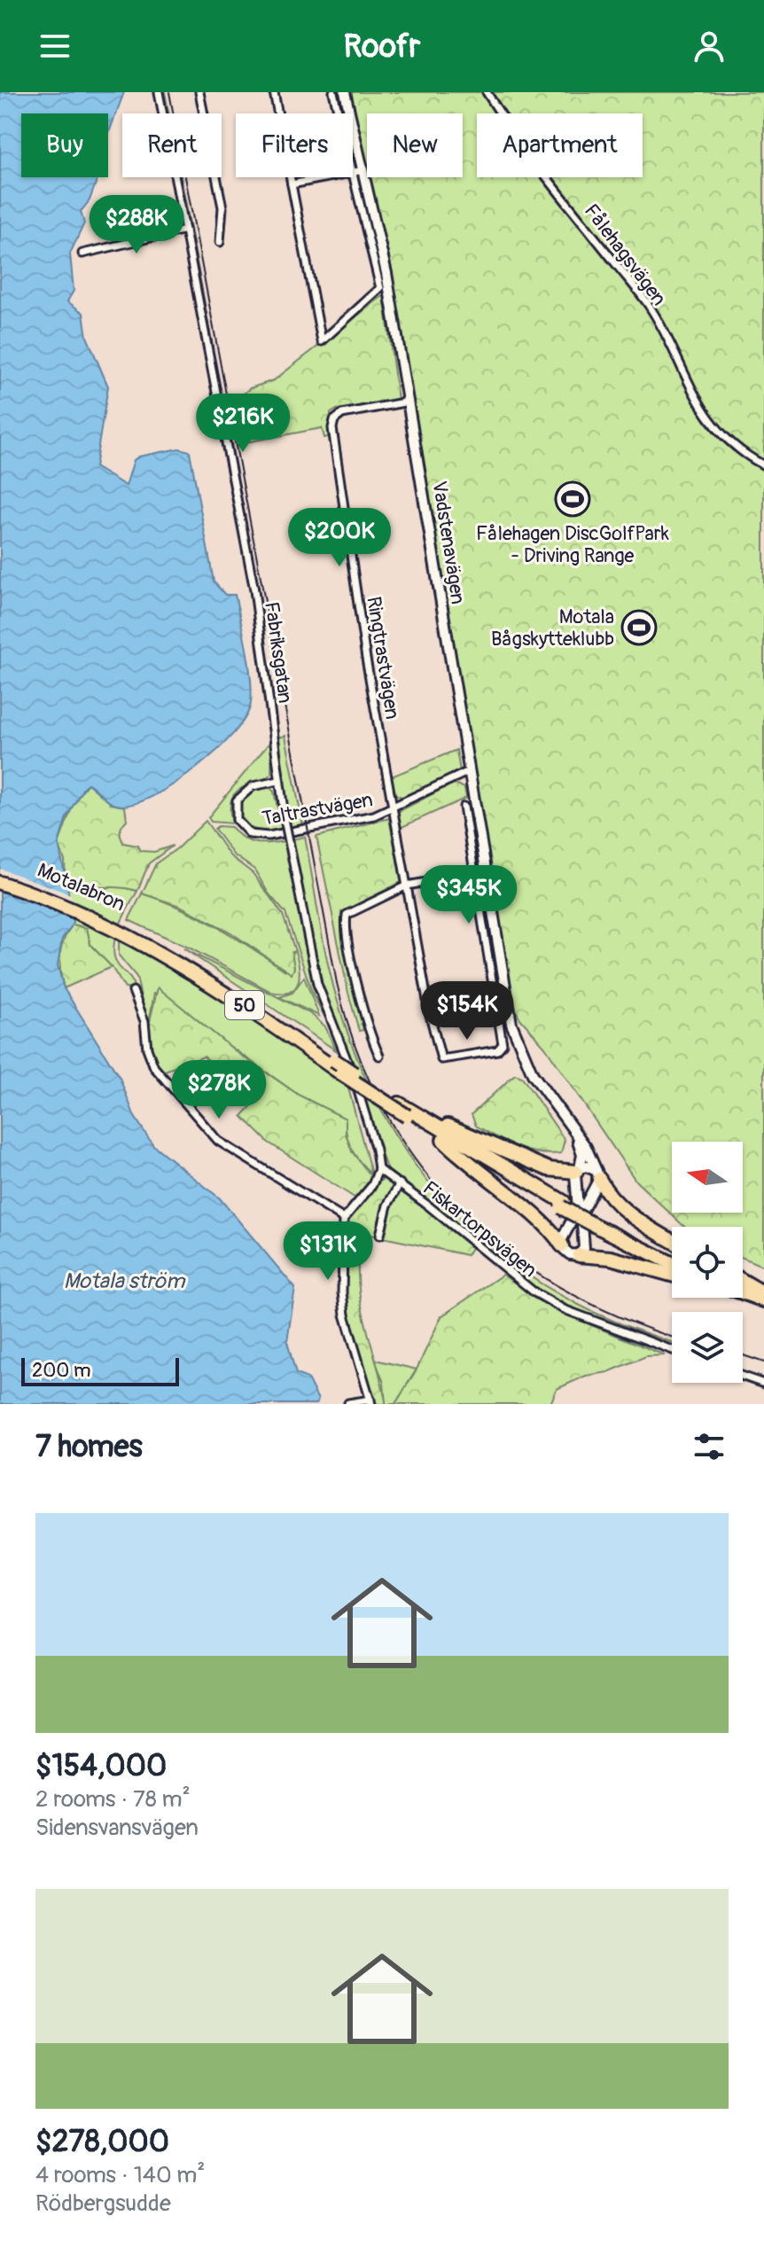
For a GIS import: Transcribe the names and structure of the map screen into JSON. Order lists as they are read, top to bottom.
{
  "streets": {
    "highway": ["Motalabron", "50"],
    "main road": ["Vadstenavägen"],
    "street": [
      "Fålehagsvägen",
      "Fabriksgatan",
      "Ringtrastvägen",
      "Taltrastvägen",
      "Fiskartorpsvägen"
    ]
  },
  "crossings": [
    ["Vadstenavägen", "Ringtrastvägen"],
    ["Vadstenavägen", "Taltrastvägen"],
    ["Vadstenavägen", "50"],
    ["Fabriksgatan", "Taltrastvägen"],
    ["Fabriksgatan", "Fiskartorpsvägen"],
    ["Ringtrastvägen", "Taltrastvägen"],
    ["Motalabron", "50"]
  ],
  "water": ["Motala ström"],
  "places": {
    "sports": ["Fålehagen DiscGolfPark - Driving Range", "Motala Bågskytteklubb"]
  },
  "scale_bar": "200 m",
  "north": "left",
  "page": {
    "header": "Roofr",
    "chip": [
      "Buy",
      "Rent",
      "Filters",
      "New",
      "Apartment"
    ],
    "price": [
      "$288K",
      "$216K",
      "$200K",
      "$345K",
      "$154K",
      "$278K",
      "$131K"
    ],
    "scale": "200 m",
    "heading": "7 homes",
    "list": [
      {
        "name": "$154,000",
        "note": "2 rooms · 78 m² · Sidensvansvägen"
      },
      {
        "name": "$278,000",
        "note": "4 rooms · 140 m² · Rödbergsudde"
      }
    ]
  }
}
